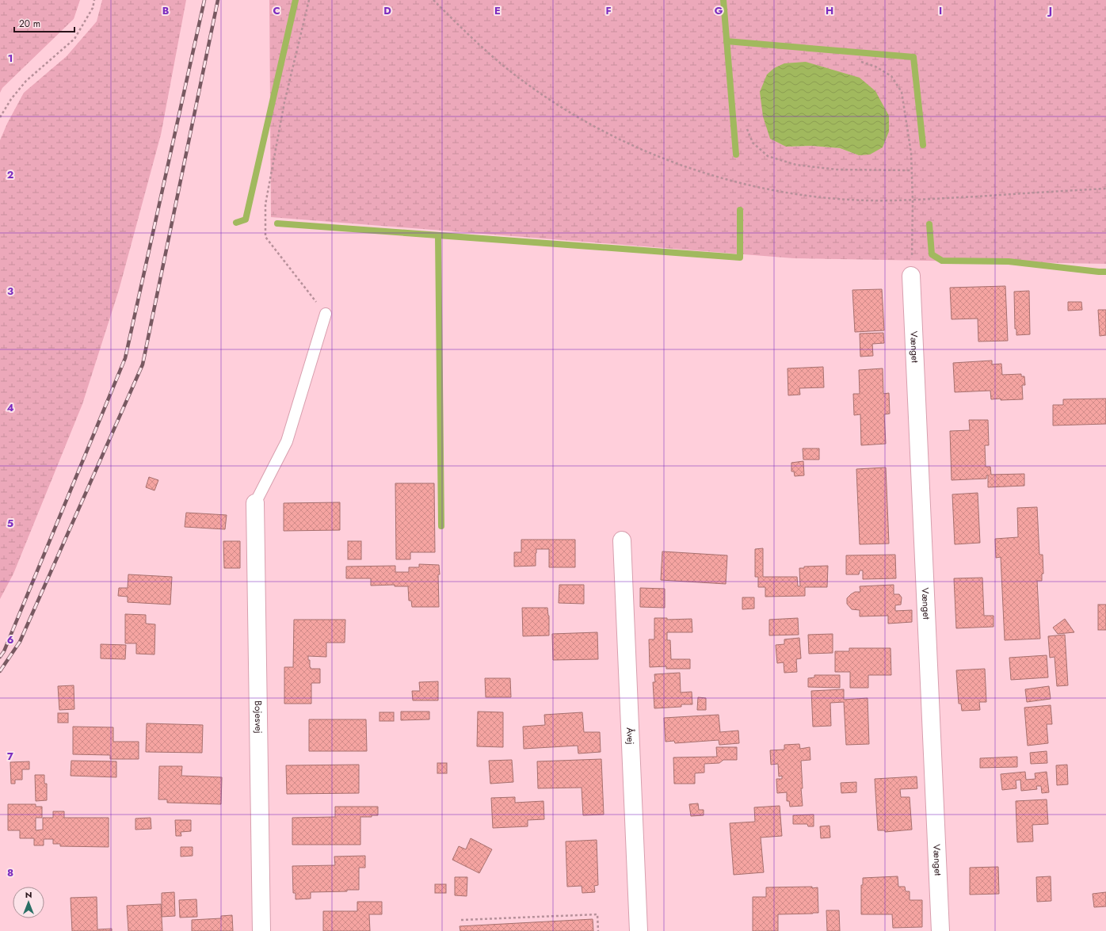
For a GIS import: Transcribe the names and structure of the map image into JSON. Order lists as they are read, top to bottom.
{
  "streets": {
    "street": ["Vænget", "Bojesvej", "Åvej"]
  },
  "scale_bar": "20 m",
  "north": "top",
  "grid": {
    "columns": [
      "B",
      "C",
      "D",
      "E",
      "F",
      "G",
      "H",
      "I",
      "J"
    ],
    "rows": [
      "1",
      "2",
      "3",
      "4",
      "5",
      "6",
      "7",
      "8"
    ]
  }
}
